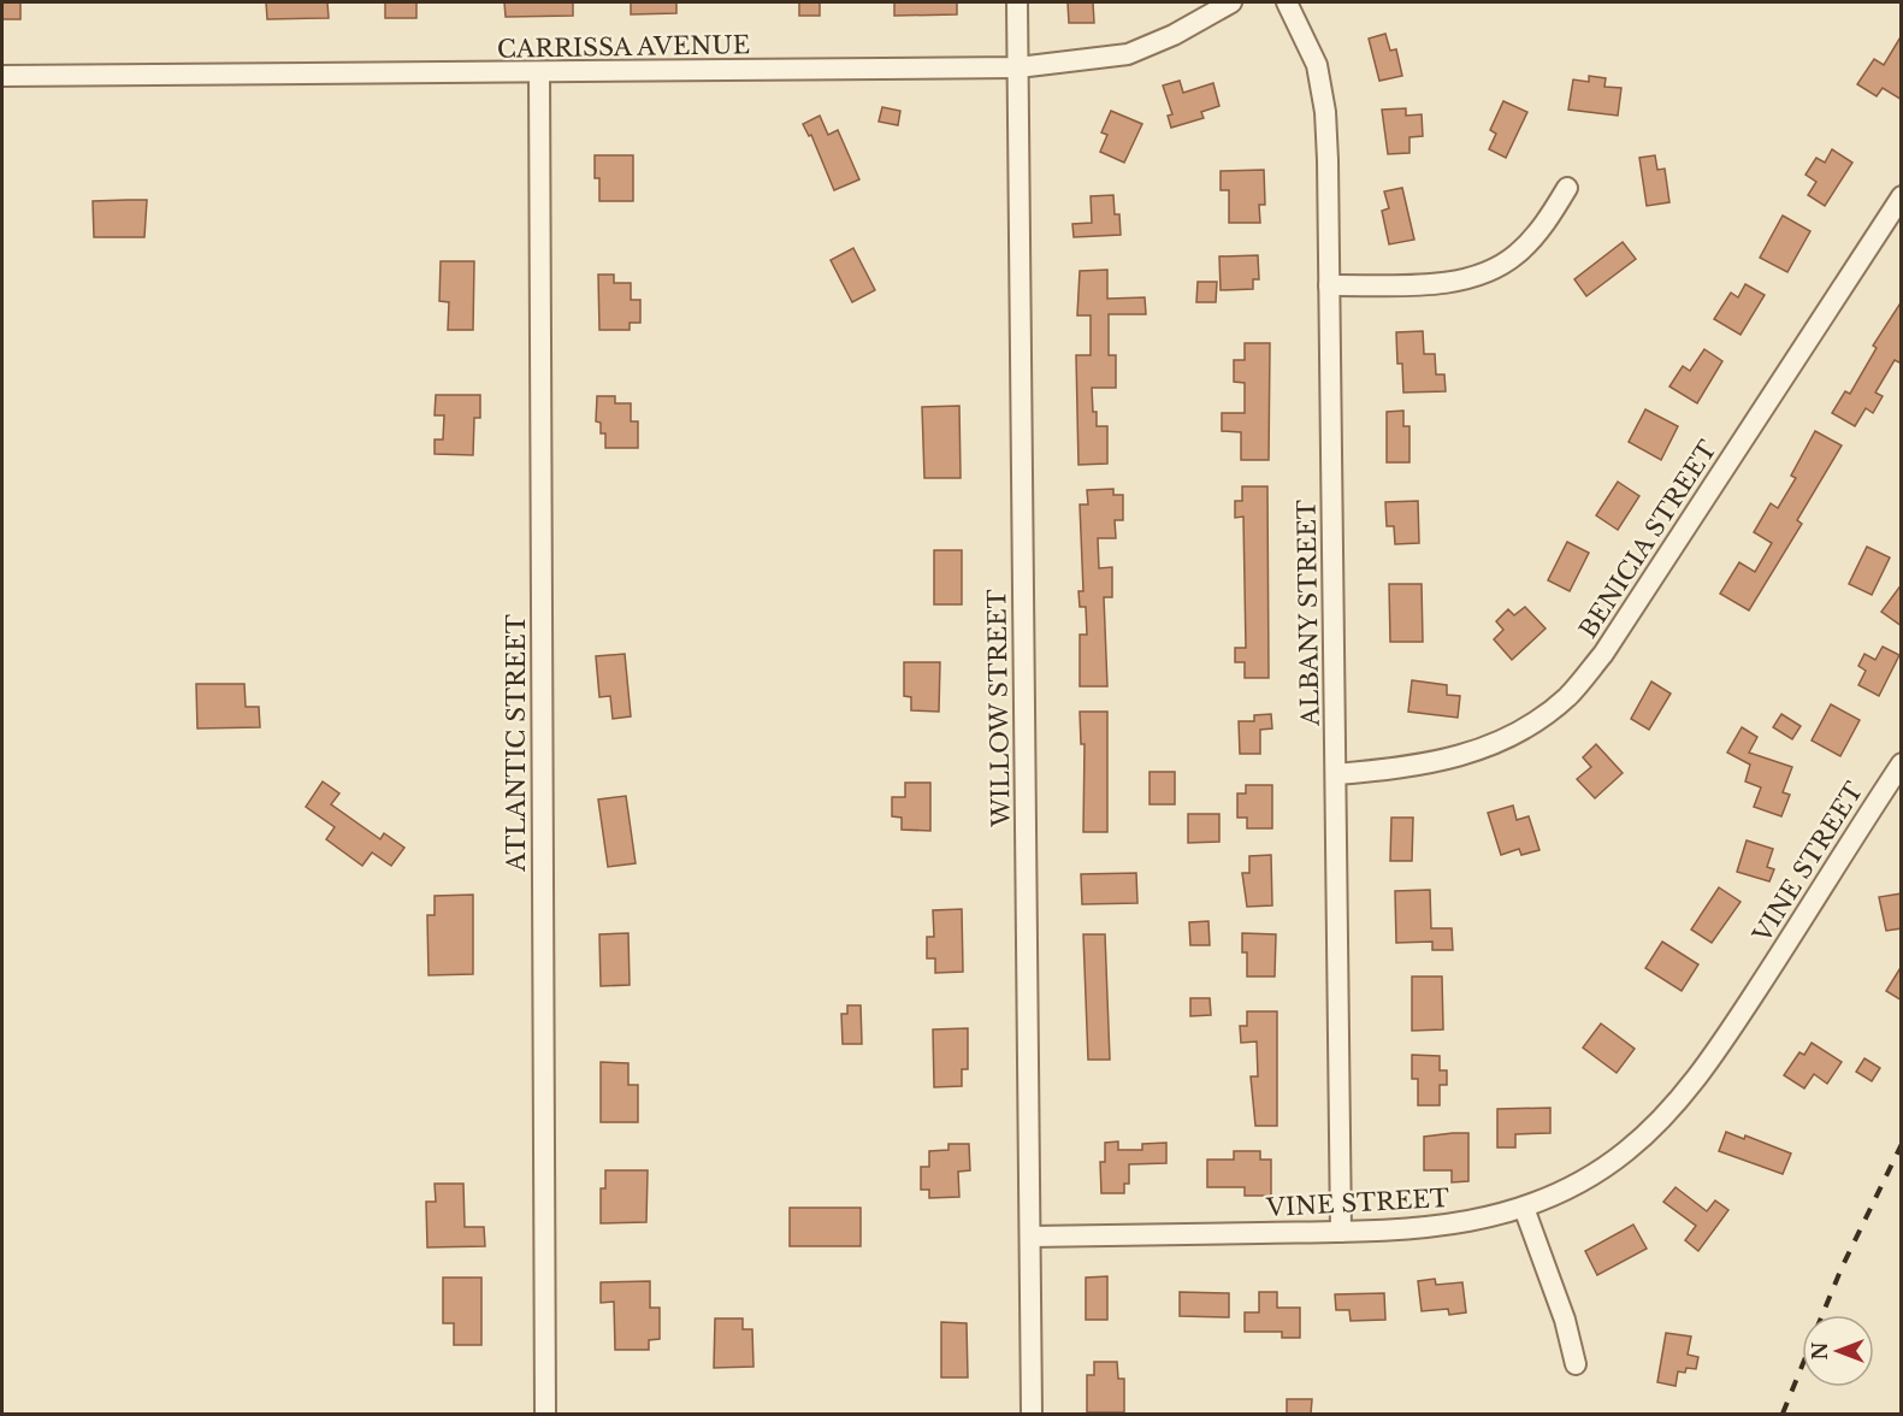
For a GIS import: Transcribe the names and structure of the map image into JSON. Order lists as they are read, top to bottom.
{
  "streets": {
    "street": [
      "CARRISSA AVENUE",
      "BENICIA STREET",
      "ALBANY STREET",
      "WILLOW STREET",
      "ATLANTIC STREET",
      "VINE STREET"
    ]
  },
  "crossings": [
    ["CARRISSA AVENUE", "WILLOW STREET"],
    ["CARRISSA AVENUE", "ATLANTIC STREET"],
    ["BENICIA STREET", "ALBANY STREET"],
    ["ALBANY STREET", "VINE STREET"],
    ["WILLOW STREET", "VINE STREET"]
  ],
  "north": "left"
}
